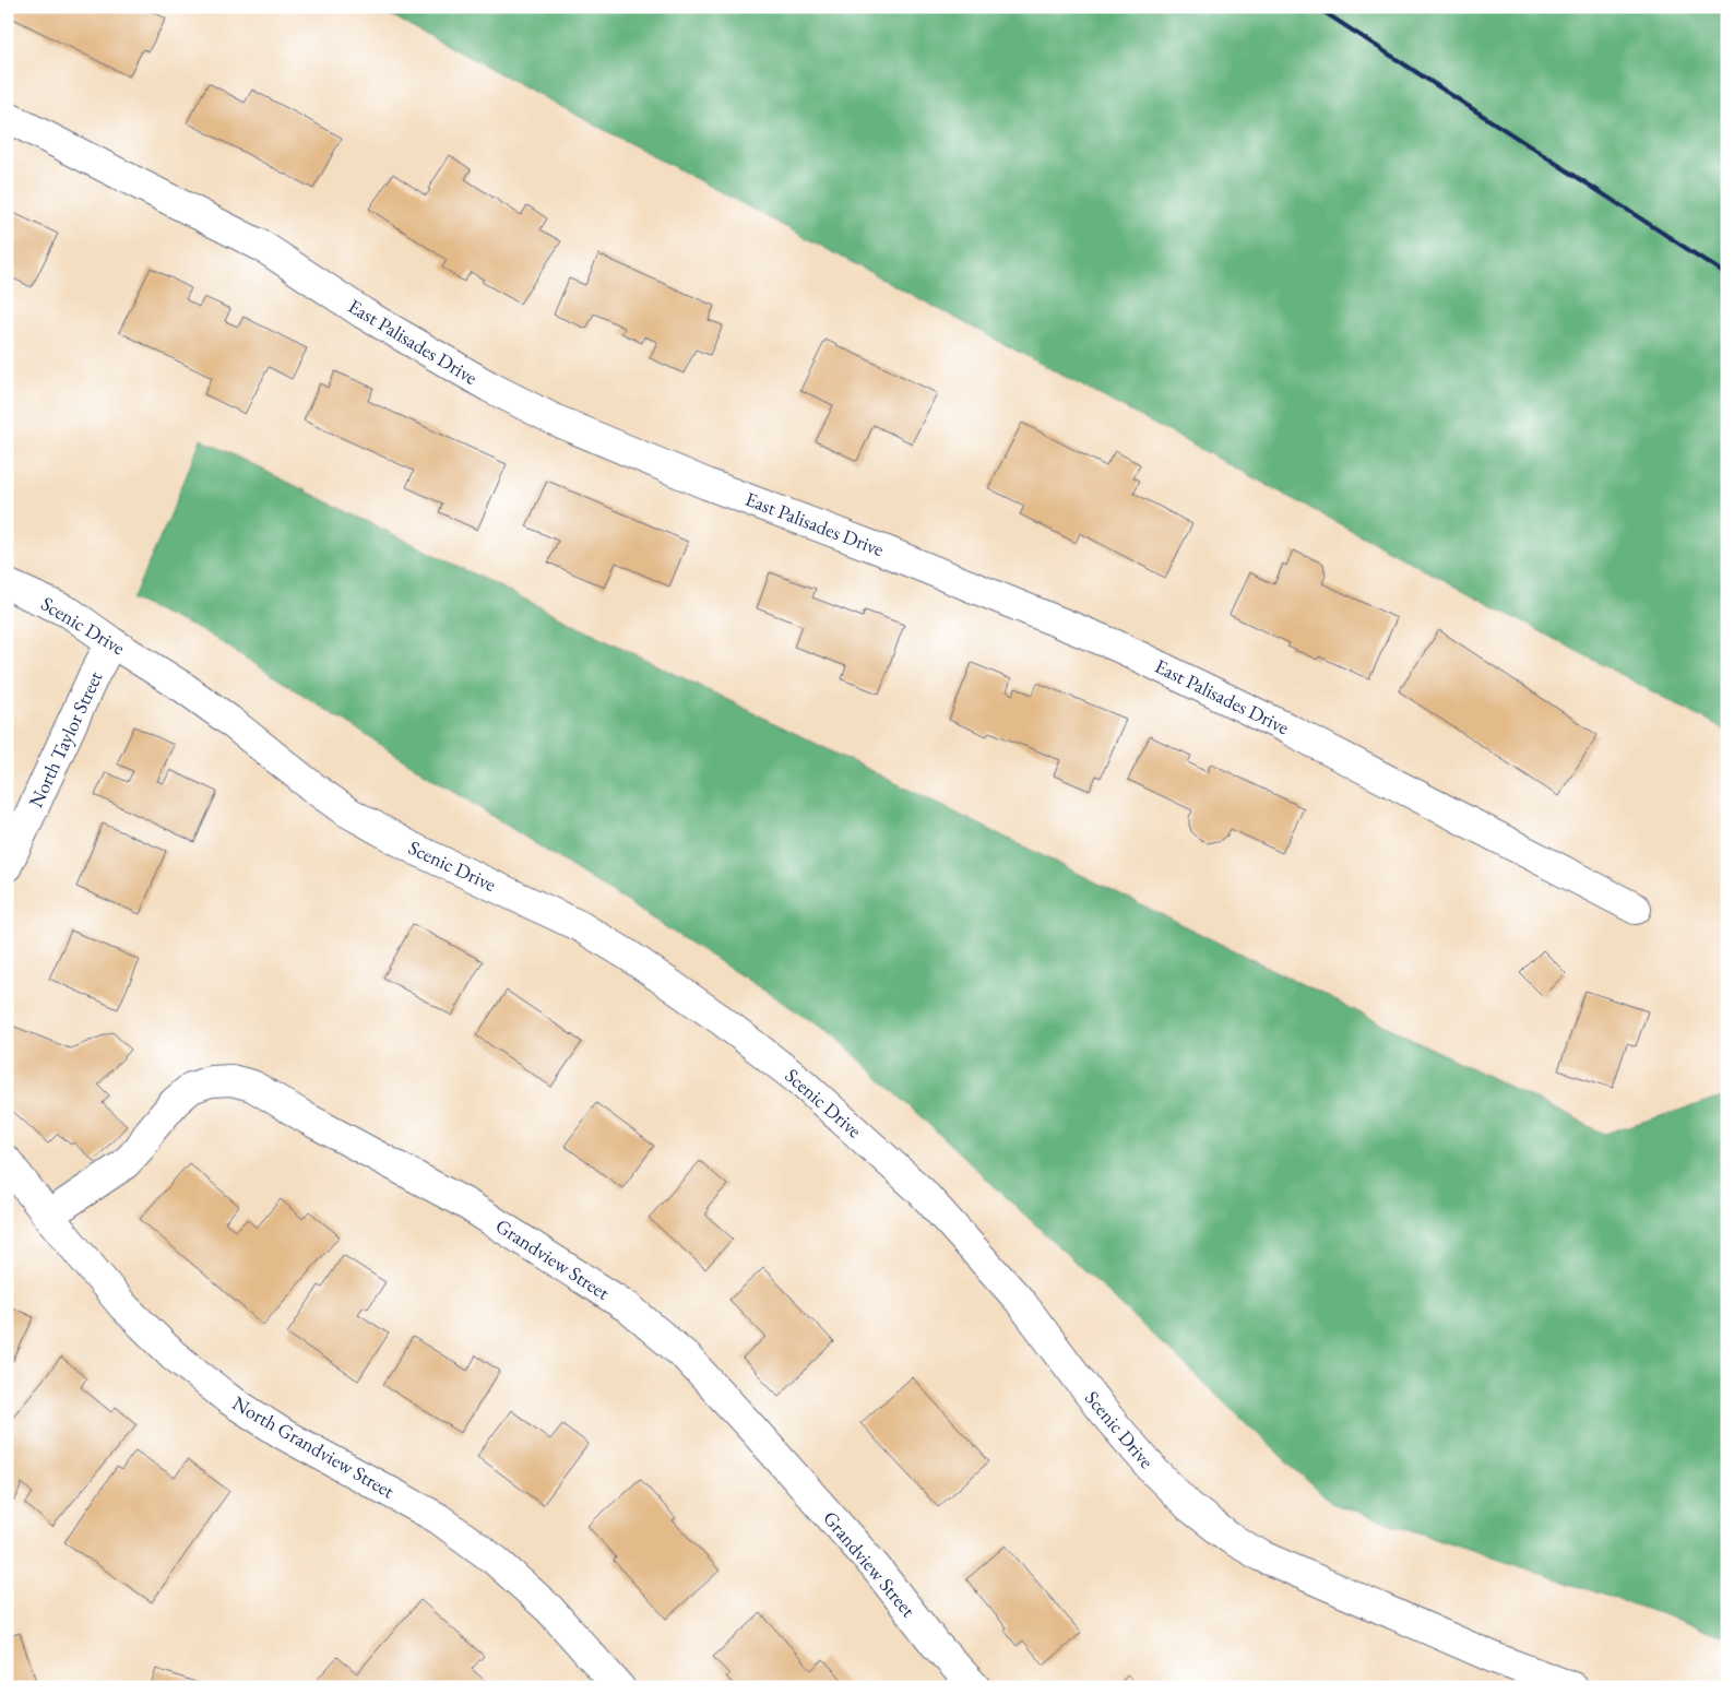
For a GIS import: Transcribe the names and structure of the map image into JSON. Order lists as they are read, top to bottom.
{
  "streets": {
    "street": [
      "East Palisades Drive",
      "Scenic Drive",
      "North Taylor Street",
      "Grandview Street",
      "North Grandview Street"
    ]
  },
  "crossings": [
    ["Scenic Drive", "North Taylor Street"],
    ["Grandview Street", "North Grandview Street"]
  ]
}
